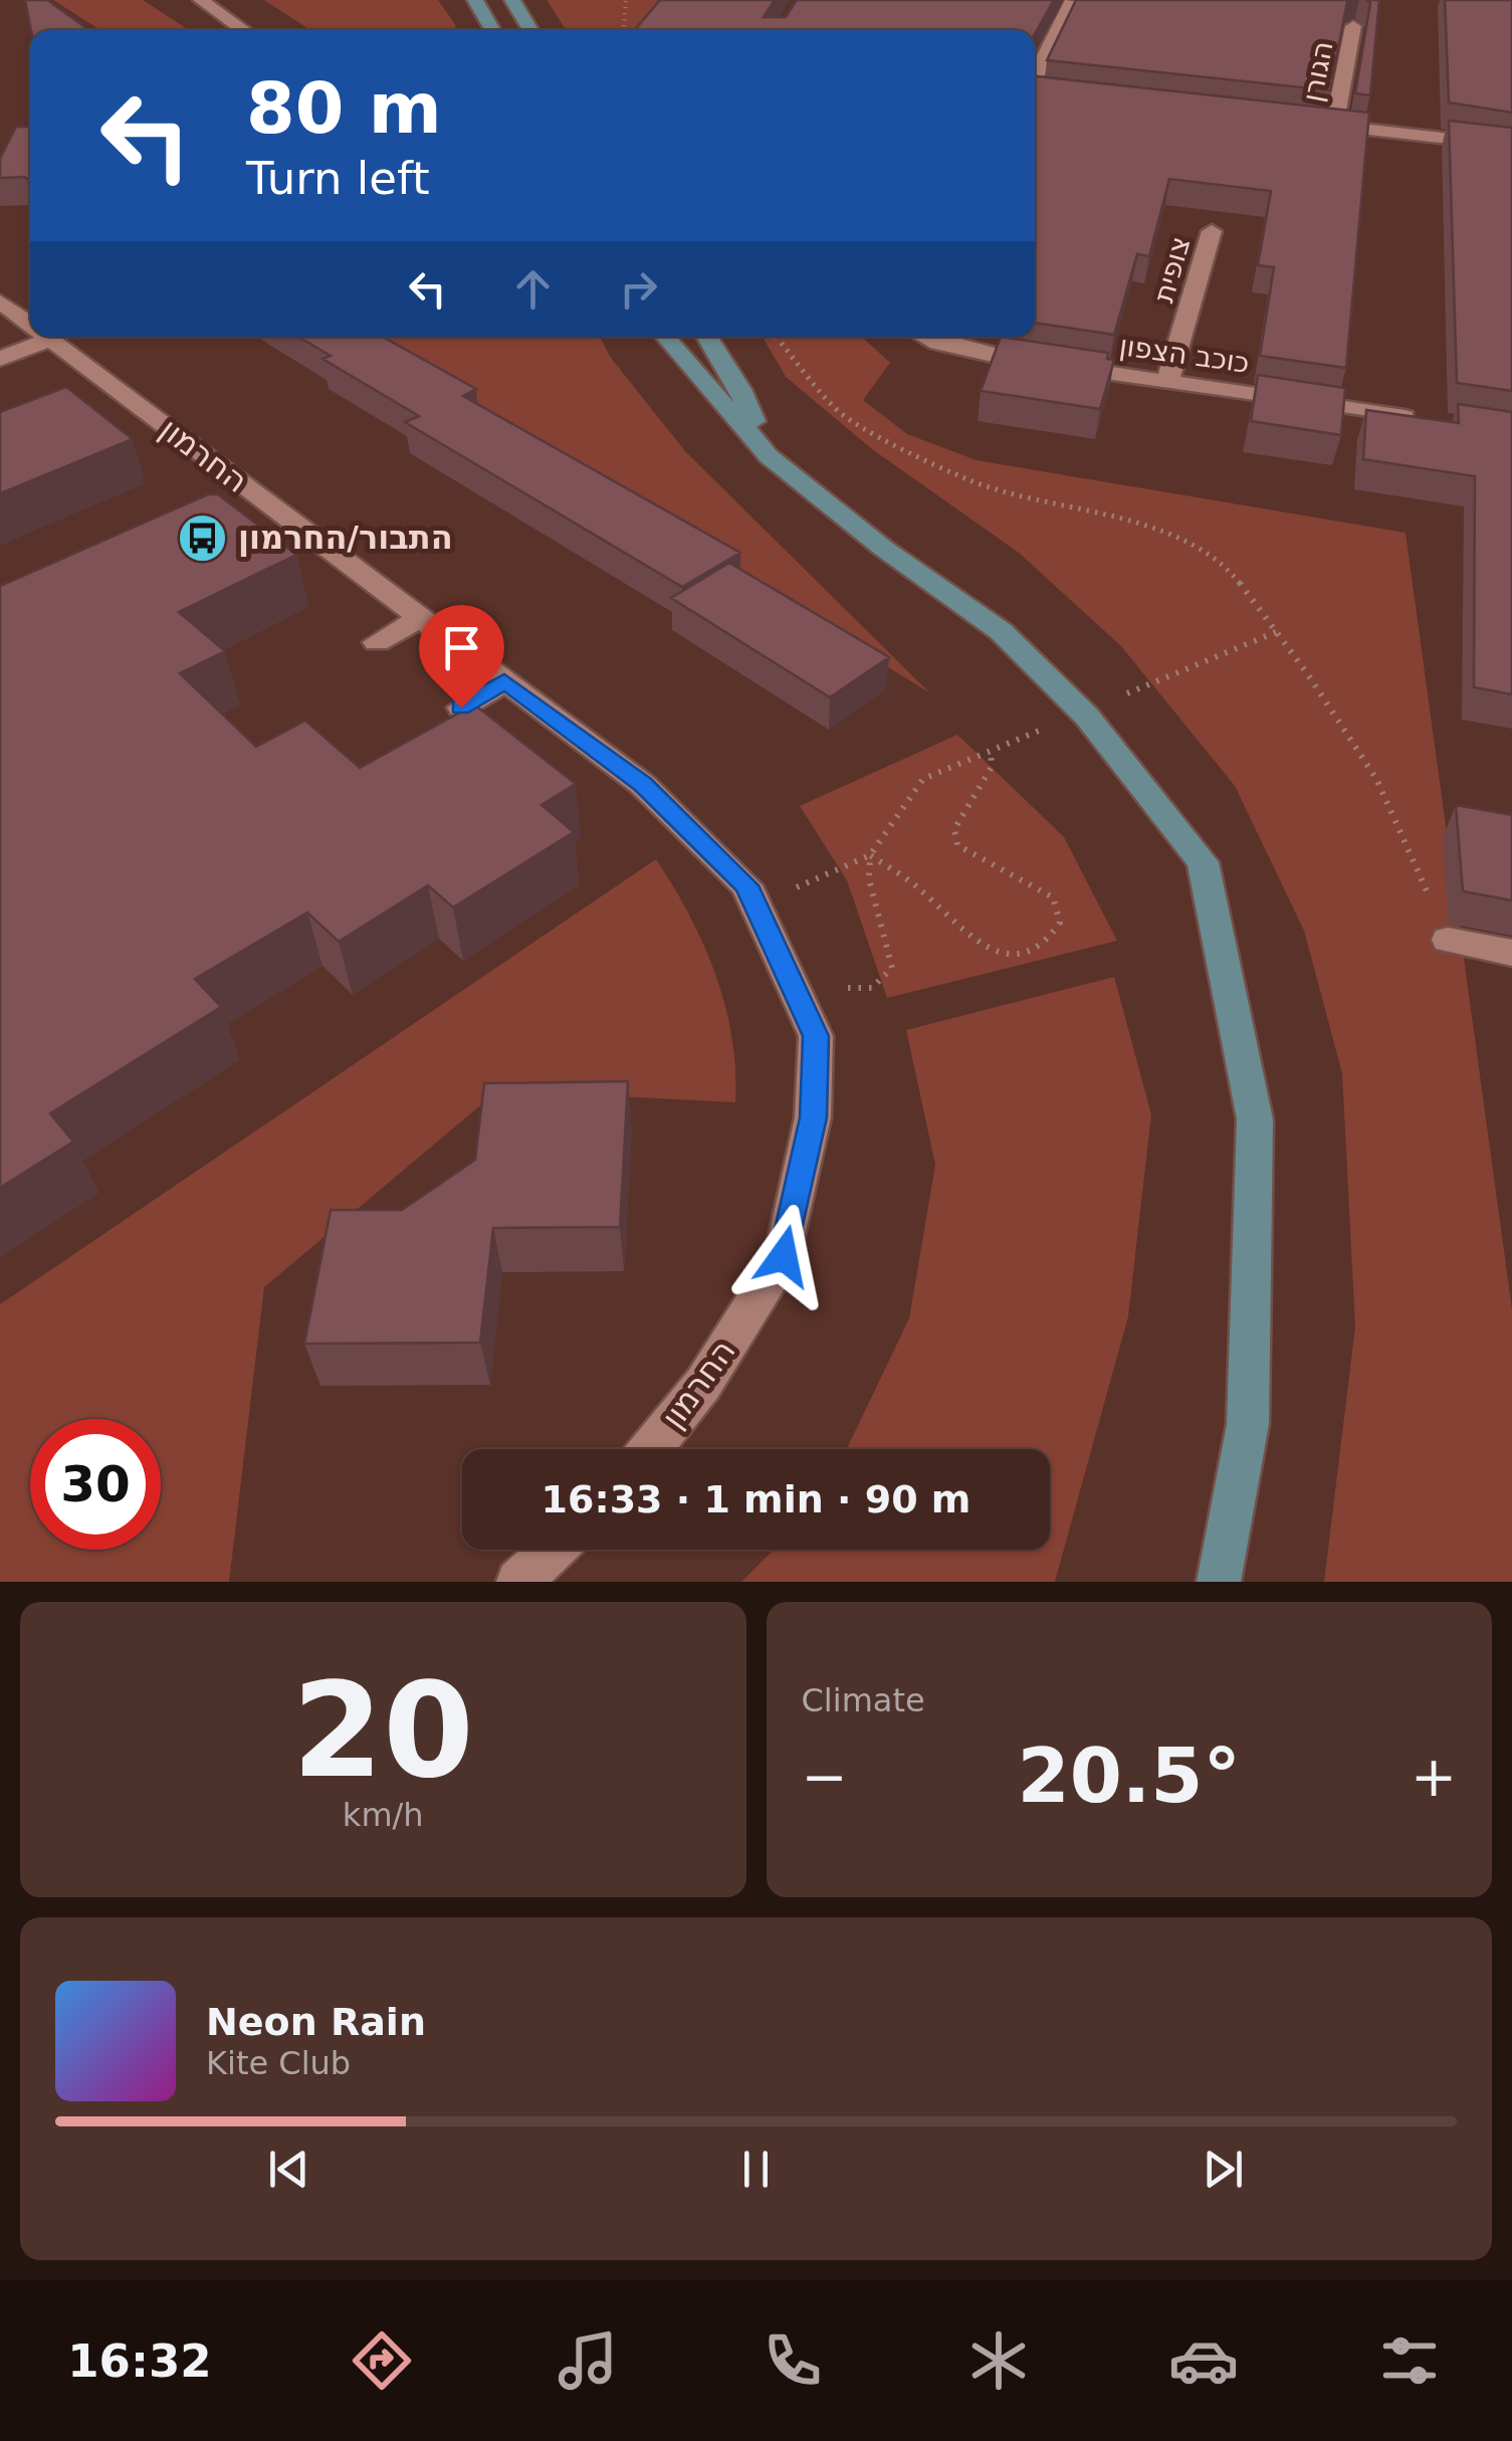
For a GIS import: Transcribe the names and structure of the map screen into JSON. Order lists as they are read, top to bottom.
{
  "streets": {
    "street": [
      "הגורן",
      "צופית",
      "כוכב הצפון",
      "החרמון"
    ]
  },
  "crossings": [
    ["צופית", "כוכב הצפון"]
  ],
  "places": {
    "bus stop": ["התבור/החרמון"]
  },
  "page": {
    "turn": ["80 m", "Turn left"],
    "limit": "30",
    "trip": "16:33 · 1 min · 90 m",
    "tile": [
      ["20", "km/h"],
      "Climate"
    ],
    "heat": ["−", "20.5°", "+"],
    "song": ["Neon Rain", "Kite Club"],
    "tabs": "16:32"
  }
}
